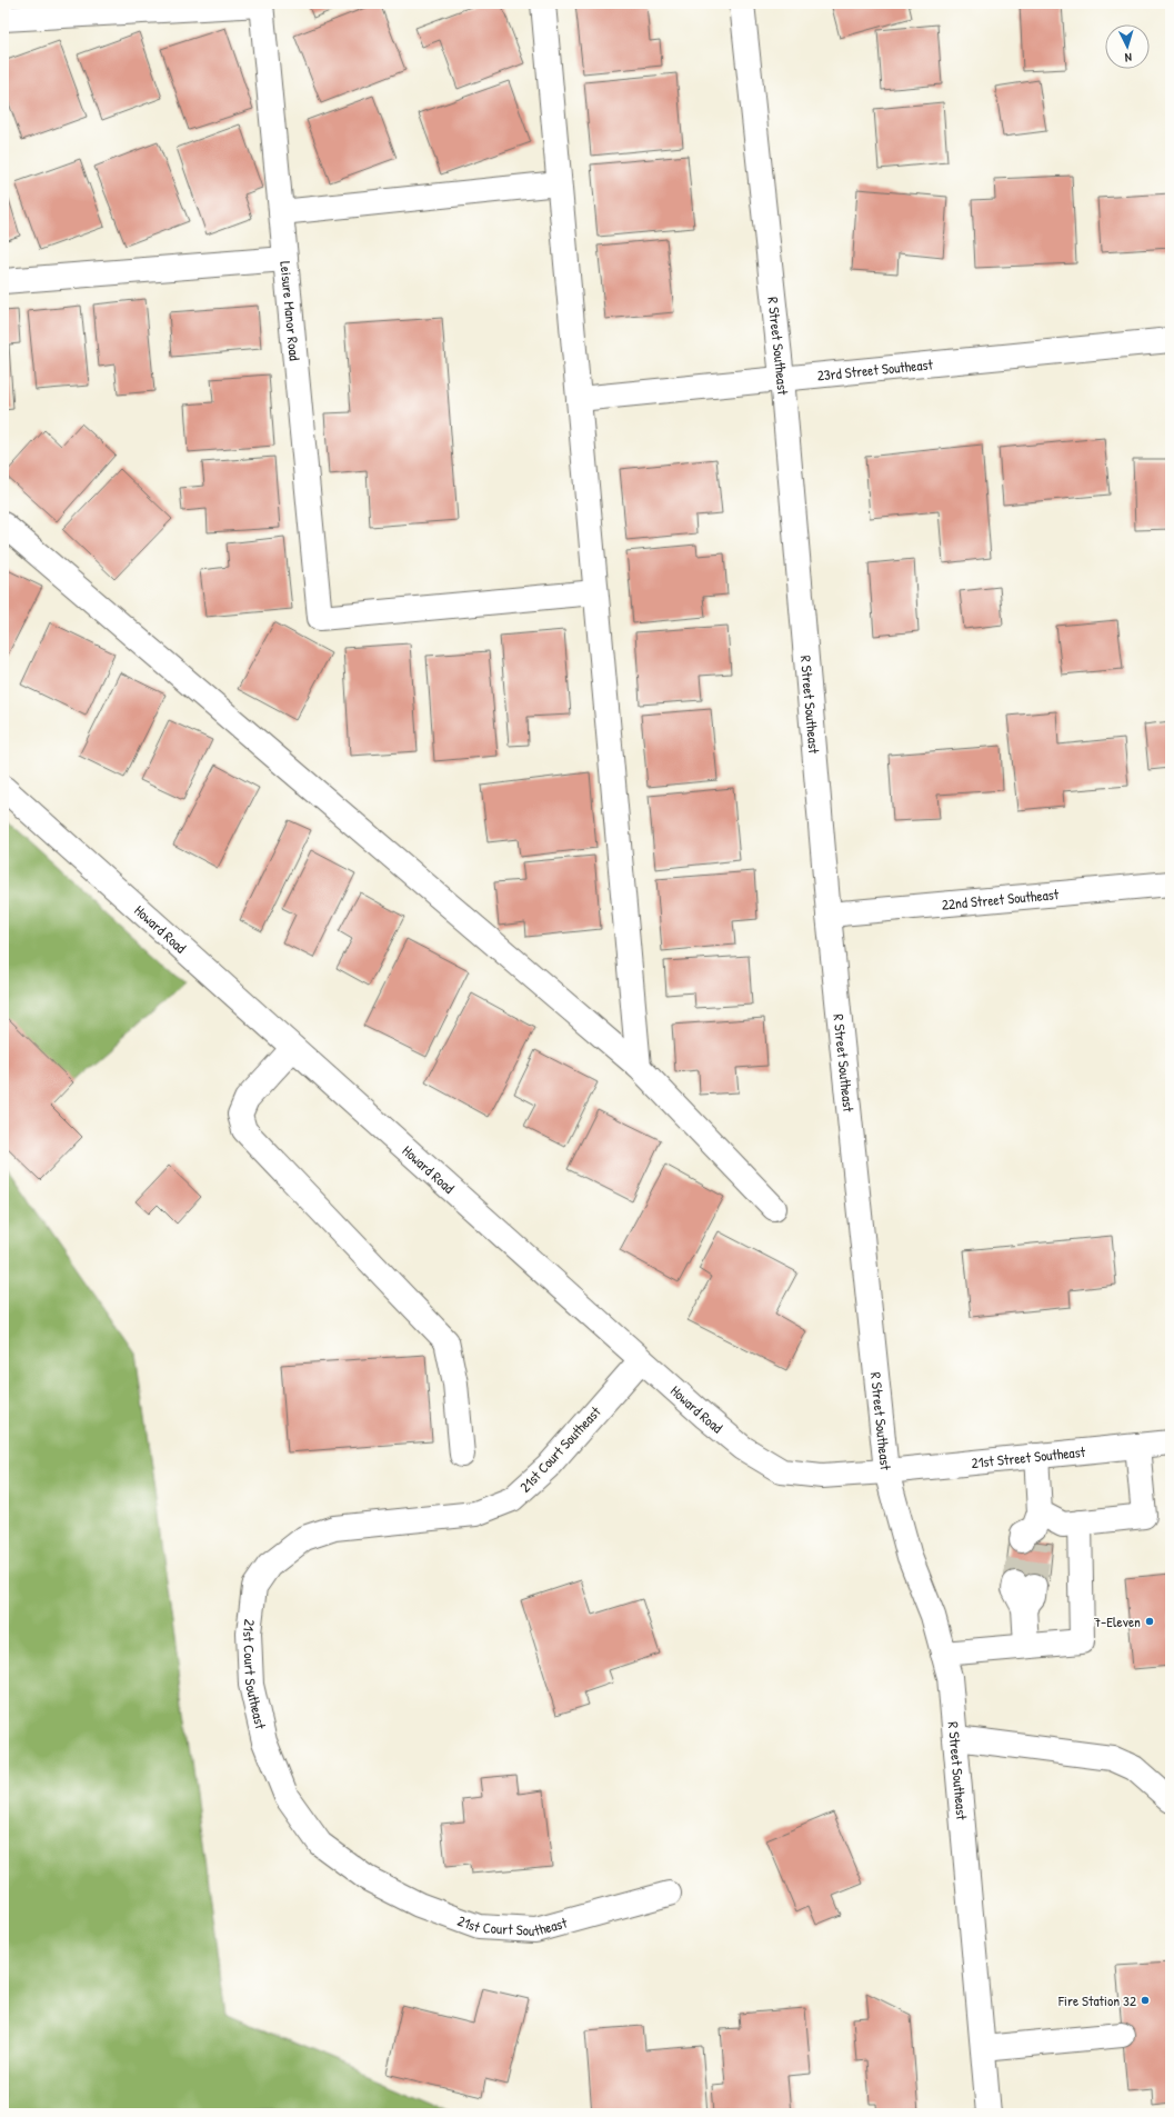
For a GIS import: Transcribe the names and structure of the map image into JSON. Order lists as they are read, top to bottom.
{
  "streets": {
    "street": [
      "Leisure Manor Road",
      "R Street Southeast",
      "23rd Street Southeast",
      "22nd Street Southeast",
      "Howard Road",
      "21st Court Southeast",
      "21st Street Southeast"
    ]
  },
  "crossings": [
    ["R Street Southeast", "23rd Street Southeast"],
    ["R Street Southeast", "22nd Street Southeast"],
    ["R Street Southeast", "Howard Road"],
    ["R Street Southeast", "21st Street Southeast"],
    ["Howard Road", "21st Court Southeast"],
    ["Howard Road", "21st Street Southeast"]
  ],
  "places": ["7-Eleven", "Fire Station 32"],
  "north": "bottom"
}
